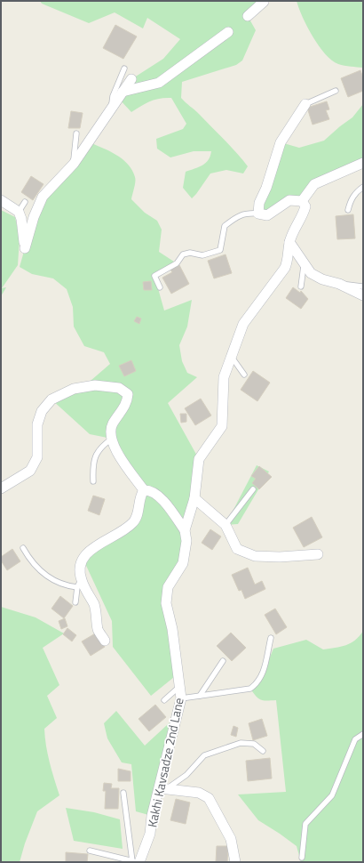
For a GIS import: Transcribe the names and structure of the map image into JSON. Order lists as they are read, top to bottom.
{
  "streets": {
    "street": ["Kakhi Kavsadze 2nd Lane"]
  }
}
